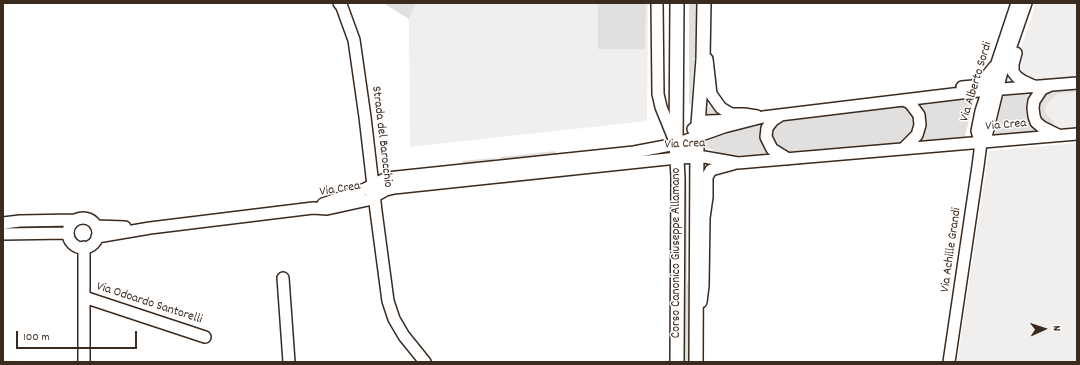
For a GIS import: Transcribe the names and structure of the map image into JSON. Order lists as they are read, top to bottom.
{
  "streets": {
    "main road": ["Corso Canonico Giuseppe Allamano"],
    "street": [
      "Via Alberto Sordi",
      "Via Crea",
      "Strada del Barocchio",
      "Via Achille Grandi",
      "Via Odoardo Santorelli"
    ]
  },
  "crossings": [
    ["Via Alberto Sordi", "Via Crea"],
    ["Via Alberto Sordi", "Via Achille Grandi"],
    ["Via Crea", "Strada del Barocchio"],
    ["Via Crea", "Via Achille Grandi"],
    ["Via Crea", "Corso Canonico Giuseppe Allamano"]
  ],
  "scale_bar": "100 m",
  "north": "right"
}
